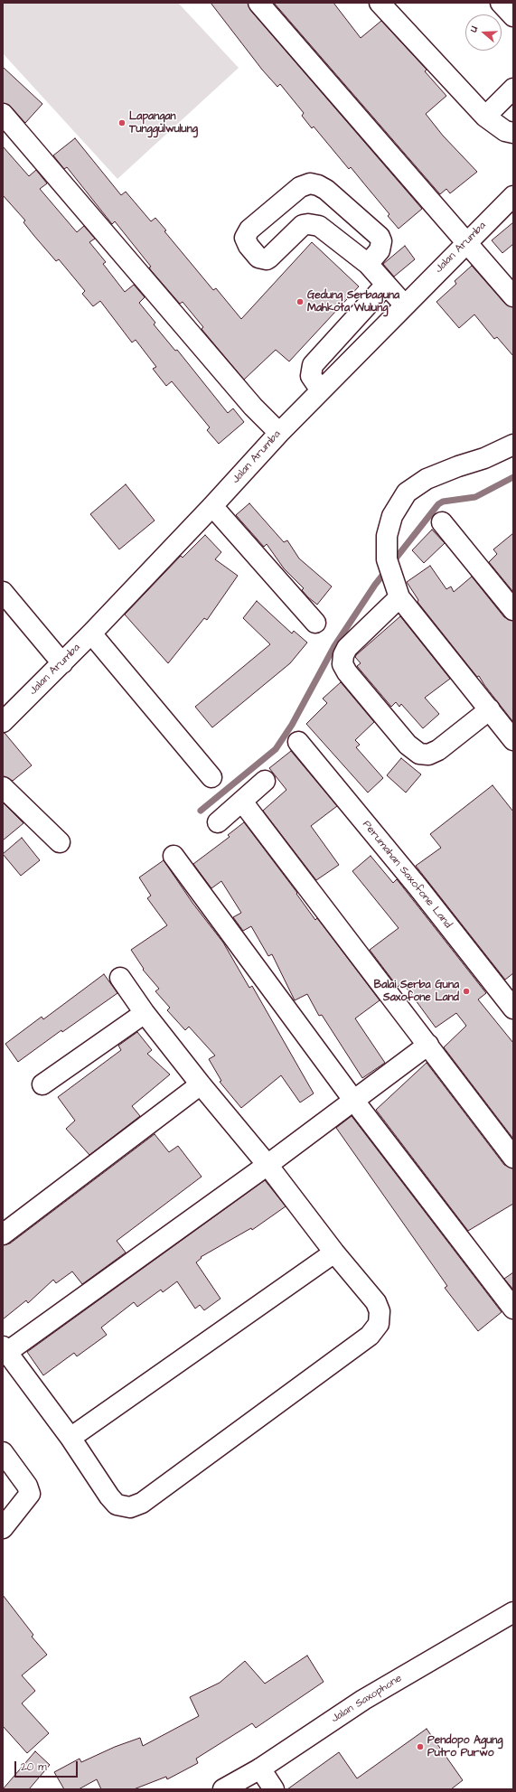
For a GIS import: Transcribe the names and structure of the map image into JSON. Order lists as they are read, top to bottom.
{
  "streets": {
    "street": ["Jalan Arumba", "Perumahan Saxofone Land", "Jalan Saxophone"]
  },
  "places": [
    "Lapangan Tunggulwulung",
    "Gedung Serbaguna Mahkota Wulung",
    "Balai Serba Guna Saxofone Land",
    "Pendopo Agung Putro Purwo"
  ],
  "scale_bar": "20 m",
  "north": "left"
}
